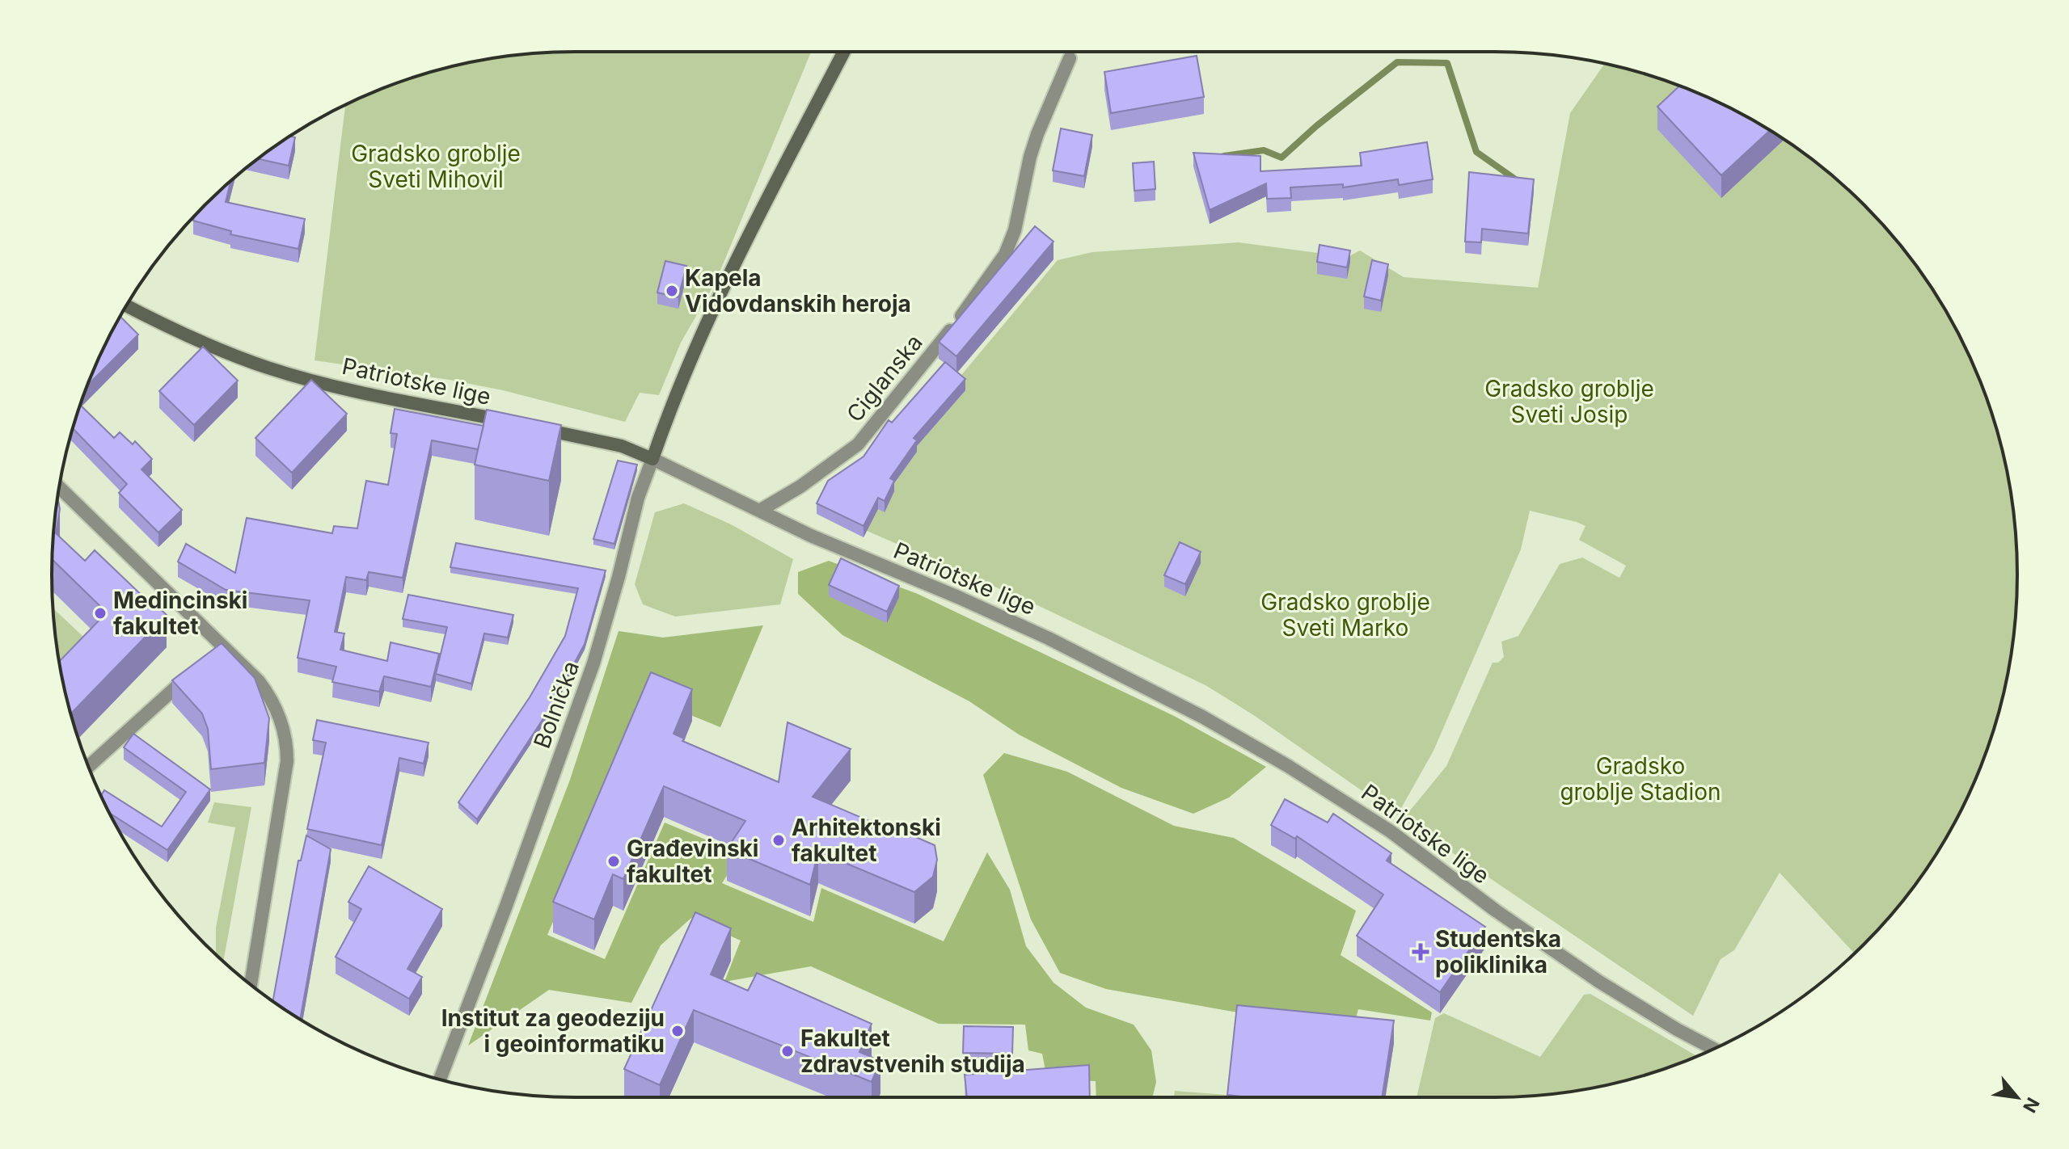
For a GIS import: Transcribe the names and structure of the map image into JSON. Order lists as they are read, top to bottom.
{
  "streets": {
    "main road": ["Patriotske lige", "Bolnička"],
    "street": ["Ciglanska"]
  },
  "crossings": [
    ["Ciglanska", "Patriotske lige"],
    ["Patriotske lige", "Bolnička"]
  ],
  "parks": [
    "Gradsko groblje Sveti Mihovil",
    "Gradsko groblje Sveti Josip",
    "Gradsko groblje Sveti Marko",
    "Gradsko groblje Stadion"
  ],
  "places": {
    "other": [
      "Kapela Vidovdanskih heroja",
      "Medincinski fakultet",
      "Arhitektonski fakultet",
      "Građevinski fakultet",
      "Institut za geodeziju i geoinformatiku",
      "Fakultet zdravstvenih studija"
    ],
    "health": ["Studentska poliklinika"]
  },
  "north": "bottom right"
}
